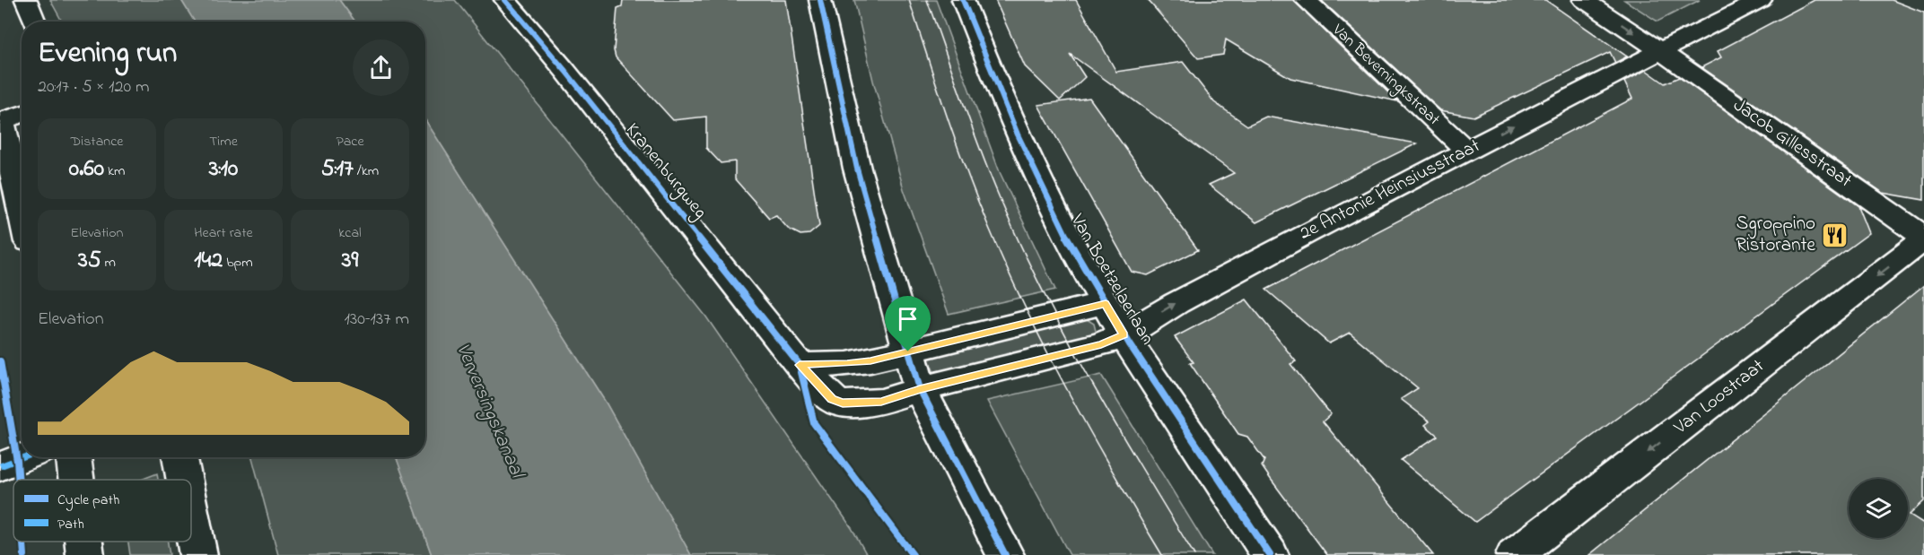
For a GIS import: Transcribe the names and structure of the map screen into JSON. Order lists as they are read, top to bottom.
{
  "streets": {
    "street": [
      "Van Beverningkstraat",
      "Jacob Gillesstraat",
      "Kranenburgweg",
      "2e Antonie Heinsiusstraat",
      "Van Boetzelaerlaan",
      "Van Loostraat"
    ]
  },
  "crossings": [
    ["Van Beverningkstraat", "2e Antonie Heinsiusstraat"],
    ["Jacob Gillesstraat", "2e Antonie Heinsiusstraat"],
    ["Jacob Gillesstraat", "Van Loostraat"],
    ["Kranenburgweg", "2e Antonie Heinsiusstraat"],
    ["Kranenburgweg", "Van Boetzelaerlaan"],
    ["2e Antonie Heinsiusstraat", "Van Boetzelaerlaan"]
  ],
  "one_way": ["2e Antonie Heinsiusstraat", "Van Loostraat"],
  "water": ["Verversingskanaal"],
  "places": {
    "restaurant": ["Sgroppino Ristorante"]
  },
  "legend": ["Cycle path", "Path"],
  "page": {
    "heading": ["Evening run", "20:17 · 5 × 120 m"],
    "stats": [
      ["Distance", "0.60 km"],
      ["Time", "3:10"],
      ["Pace", "5:17 /km"],
      ["Elevation", "35 m"],
      ["Heart rate", "142 bpm"],
      ["kcal", "39"]
    ],
    "chart": ["Elevation", "130–137 m"]
  }
}
